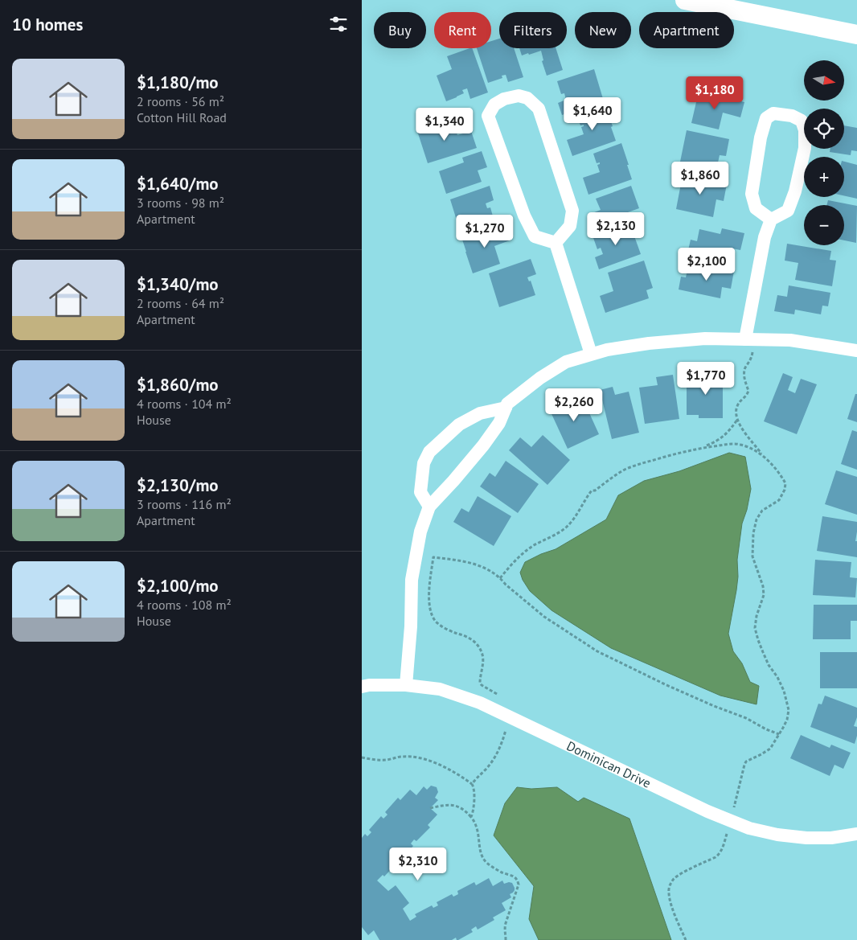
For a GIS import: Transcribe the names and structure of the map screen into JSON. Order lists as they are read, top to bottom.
{
  "streets": {
    "street": ["Dominican Drive"]
  },
  "north": "right",
  "page": {
    "heading": "10 homes",
    "chip": [
      "Buy",
      "Rent",
      "Filters",
      "New",
      "Apartment"
    ],
    "list": [
      {
        "name": "$1,180/mo",
        "note": "2 rooms · 56 m² · Cotton Hill Road"
      },
      {
        "name": "$1,640/mo",
        "note": "3 rooms · 98 m² · Apartment"
      },
      {
        "name": "$1,340/mo",
        "note": "2 rooms · 64 m² · Apartment"
      },
      {
        "name": "$1,860/mo",
        "note": "4 rooms · 104 m² · House"
      },
      {
        "name": "$2,130/mo",
        "note": "3 rooms · 116 m² · Apartment"
      },
      {
        "name": "$2,100/mo",
        "note": "4 rooms · 108 m² · House"
      }
    ],
    "map_buttons": ["+", "−"],
    "price": [
      "$1,180",
      "$1,640",
      "$1,340",
      "$1,860",
      "$2,130",
      "$1,270",
      "$2,100",
      "$1,770",
      "$2,260",
      "$2,310"
    ]
  }
}
